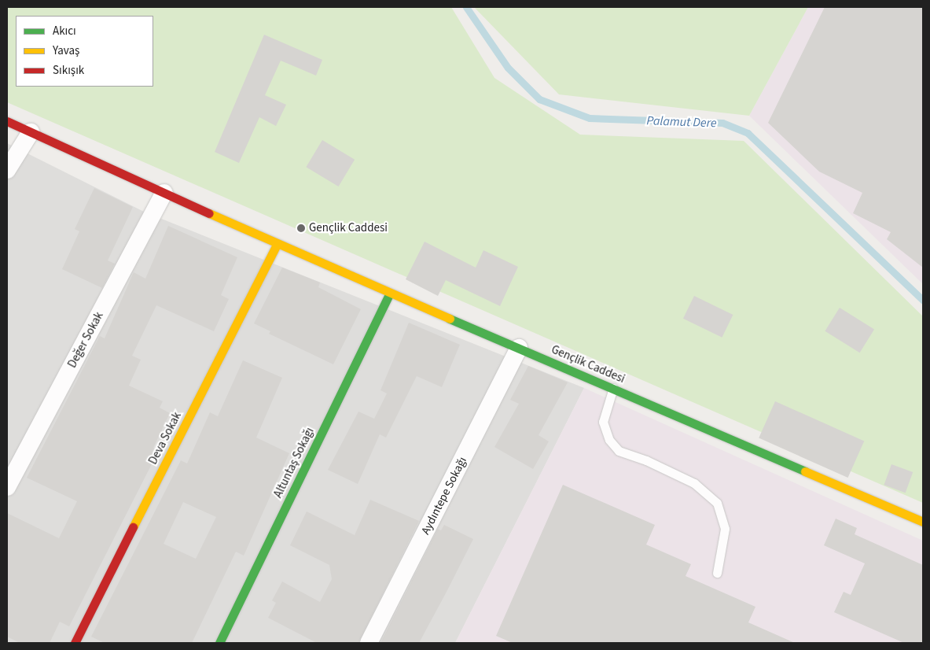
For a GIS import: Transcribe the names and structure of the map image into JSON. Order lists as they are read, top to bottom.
{
  "streets": {
    "main road": ["Gençlik Caddesi", "Deva Sokak", "Altuntaş Sokağı"],
    "street": ["Değer Sokak", "Aydıntepe Sokağı"]
  },
  "crossings": [
    ["Değer Sokak", "Gençlik Caddesi"],
    ["Gençlik Caddesi", "Deva Sokak"],
    ["Gençlik Caddesi", "Altuntaş Sokağı"],
    ["Gençlik Caddesi", "Aydıntepe Sokağı"]
  ],
  "water": ["Palamut Dere"],
  "places": ["Gençlik Caddesi"],
  "legend": ["Akıcı", "Yavaş", "Sıkışık"]
}
